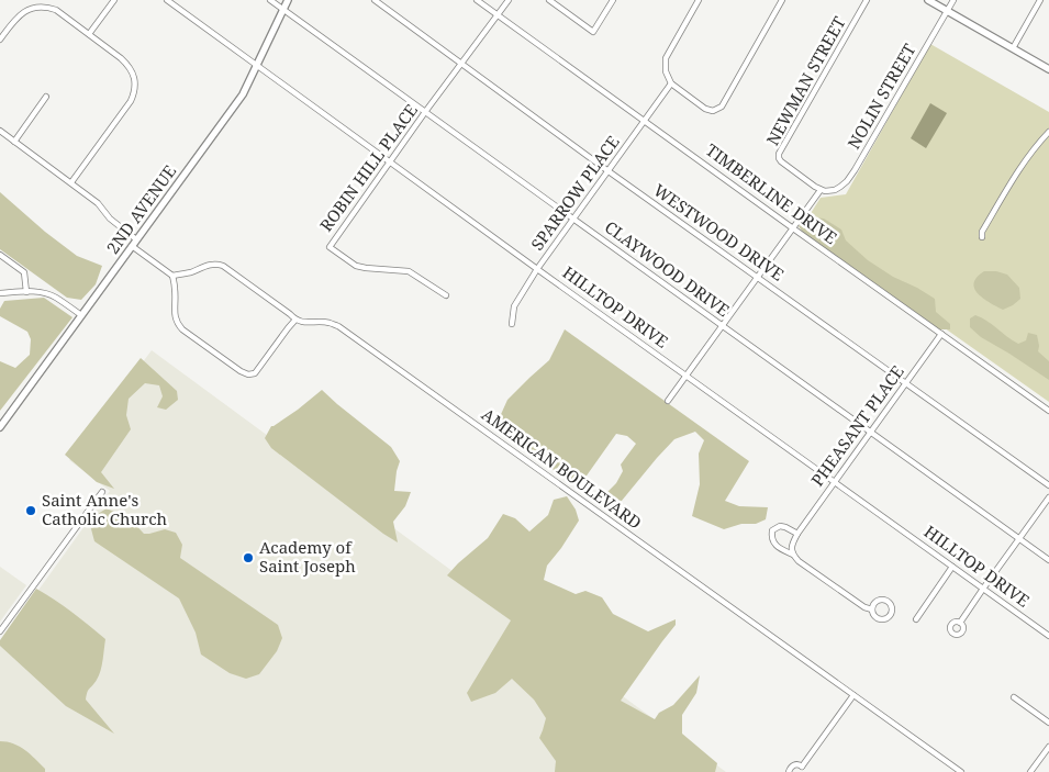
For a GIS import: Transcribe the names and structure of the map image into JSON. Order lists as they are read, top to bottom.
{
  "streets": {
    "street": [
      "NEWMAN STREET",
      "NOLIN STREET",
      "ROBIN HILL PLACE",
      "SPARROW PLACE",
      "TIMBERLINE DRIVE",
      "2ND AVENUE",
      "WESTWOOD DRIVE",
      "CLAYWOOD DRIVE",
      "HILLTOP DRIVE",
      "PHEASANT PLACE",
      "AMERICAN BOULEVARD"
    ]
  },
  "crossings": [
    ["NEWMAN STREET", "NOLIN STREET"],
    ["ROBIN HILL PLACE", "TIMBERLINE DRIVE"],
    ["ROBIN HILL PLACE", "WESTWOOD DRIVE"],
    ["ROBIN HILL PLACE", "CLAYWOOD DRIVE"],
    ["ROBIN HILL PLACE", "HILLTOP DRIVE"],
    ["SPARROW PLACE", "TIMBERLINE DRIVE"],
    ["SPARROW PLACE", "WESTWOOD DRIVE"],
    ["SPARROW PLACE", "CLAYWOOD DRIVE"],
    ["SPARROW PLACE", "HILLTOP DRIVE"],
    ["TIMBERLINE DRIVE", "PHEASANT PLACE"],
    ["2ND AVENUE", "CLAYWOOD DRIVE"],
    ["2ND AVENUE", "HILLTOP DRIVE"],
    ["WESTWOOD DRIVE", "PHEASANT PLACE"],
    ["CLAYWOOD DRIVE", "PHEASANT PLACE"],
    ["HILLTOP DRIVE", "PHEASANT PLACE"]
  ],
  "places": ["Saint Anne's Catholic Church", "Academy of Saint Joseph"]
}
